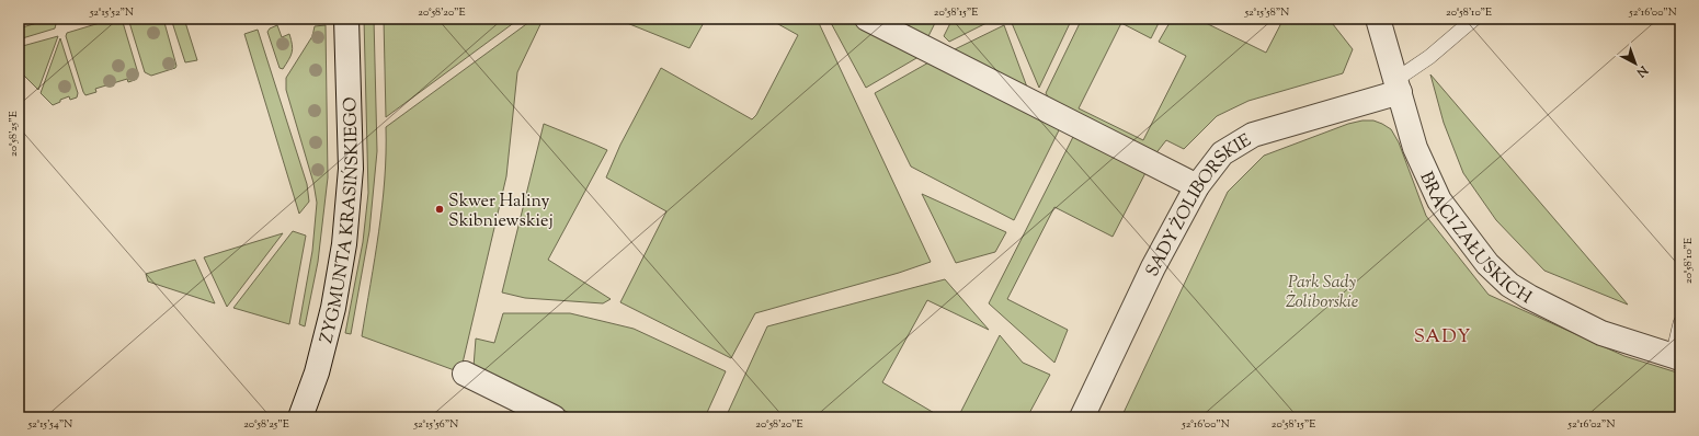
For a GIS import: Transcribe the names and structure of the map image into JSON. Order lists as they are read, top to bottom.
{
  "streets": {
    "street": ["SADY ŻOLIBORSKIE", "ZYGMUNTA KRASIŃSKIEGO", "BRACI ZAŁUSKICH"]
  },
  "crossings": [
    ["SADY ŻOLIBORSKIE", "BRACI ZAŁUSKICH"]
  ],
  "districts": ["SADY"],
  "parks": ["Park Sady Żoliborskie"],
  "places": ["Skwer Haliny Skibniewskiej"],
  "north": "bottom right",
  "coordinates": [
    "52°15'52\"N",
    "20°58'20\"E",
    "20°58'15\"E",
    "52°15'58\"N",
    "20°58'10\"E",
    "52°16'00\"N",
    "20°58'25\"E",
    "52°15'54\"N",
    "52°15'56\"N",
    "52°16'02\"N"
  ]
}
